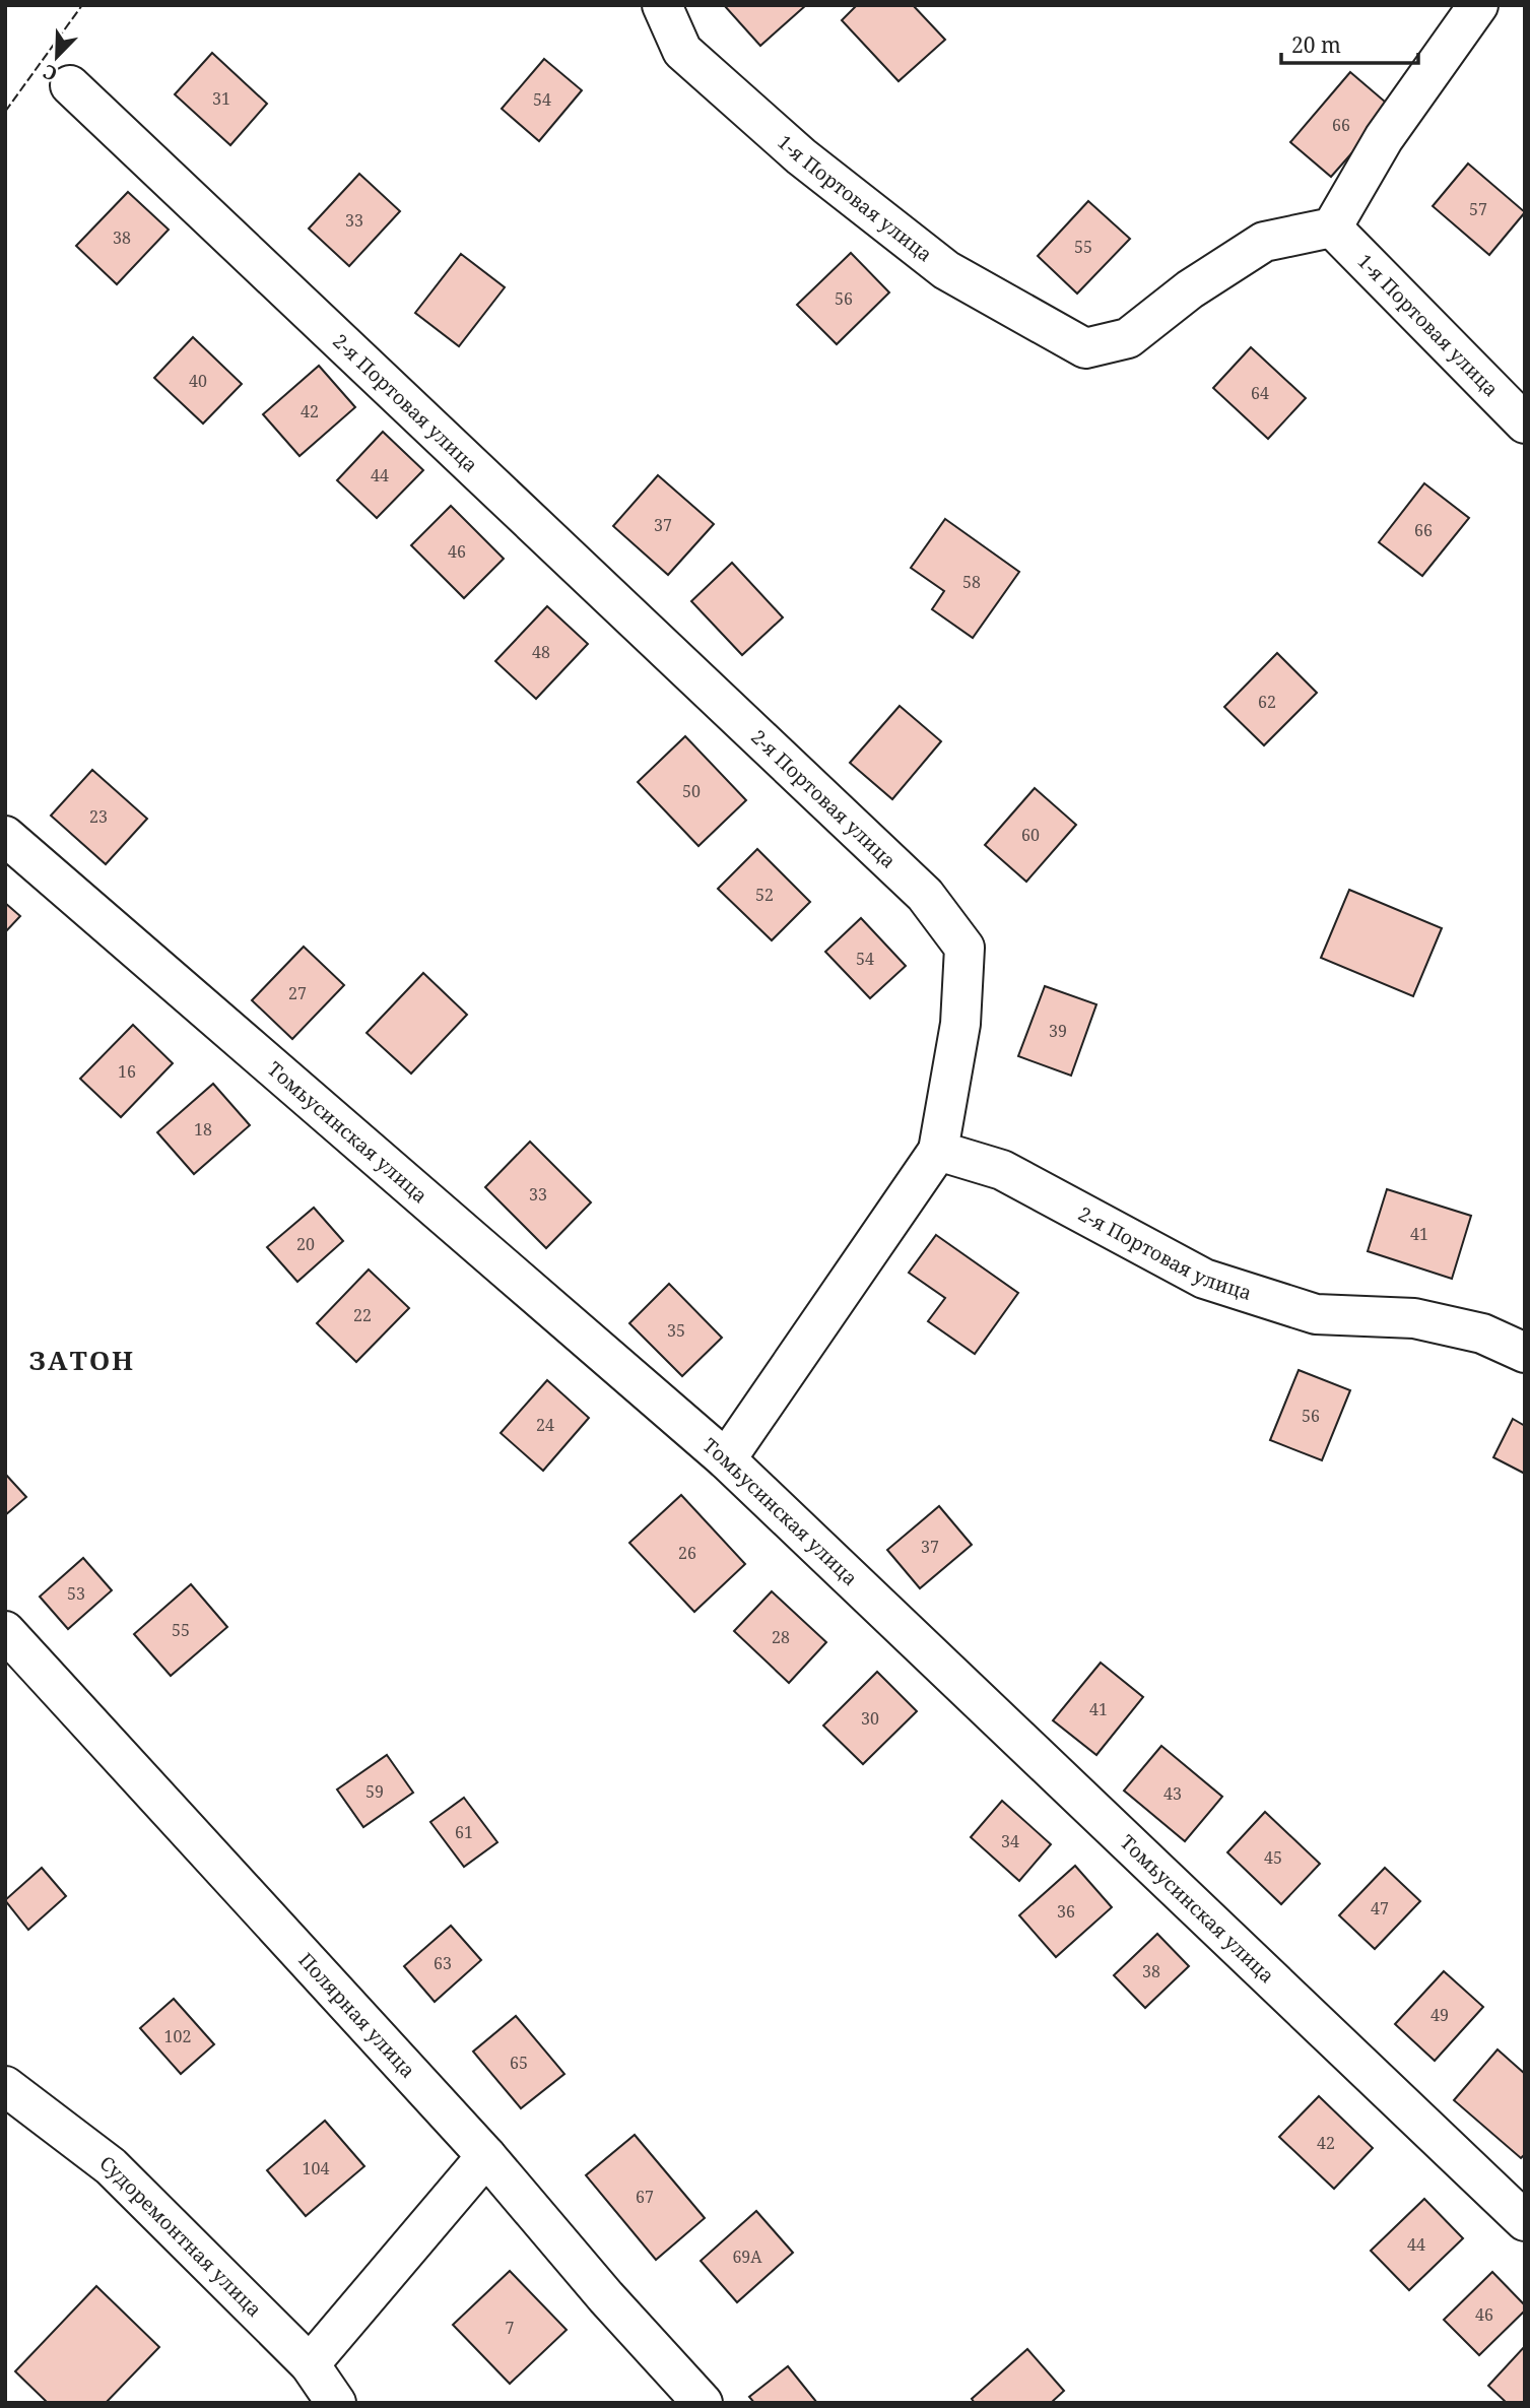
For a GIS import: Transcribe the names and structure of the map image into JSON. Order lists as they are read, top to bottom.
{
  "streets": {
    "street": [
      "1-я Портовая улица",
      "2-я Портовая улица",
      "Томьусинская улица",
      "Полярная улица",
      "Судоремонтная улица"
    ]
  },
  "districts": ["ЗАТОН"],
  "house_numbers": [
    "31",
    "54",
    "66",
    "57",
    "33",
    "38",
    "55",
    "56",
    "40",
    "64",
    "42",
    "44",
    "37",
    "66",
    "46",
    "58",
    "48",
    "62",
    "50",
    "23",
    "60",
    "52",
    "54",
    "27",
    "39",
    "16",
    "18",
    "33",
    "41",
    "20",
    "22",
    "35",
    "56",
    "24",
    "37",
    "26",
    "53",
    "55",
    "28",
    "41",
    "30",
    "59",
    "43",
    "61",
    "34",
    "45",
    "47",
    "36",
    "63",
    "38",
    "49",
    "102",
    "65",
    "42",
    "104",
    "67",
    "44",
    "69А",
    "46",
    "7"
  ],
  "scale_bar": "20 m",
  "north": "bottom left"
}
